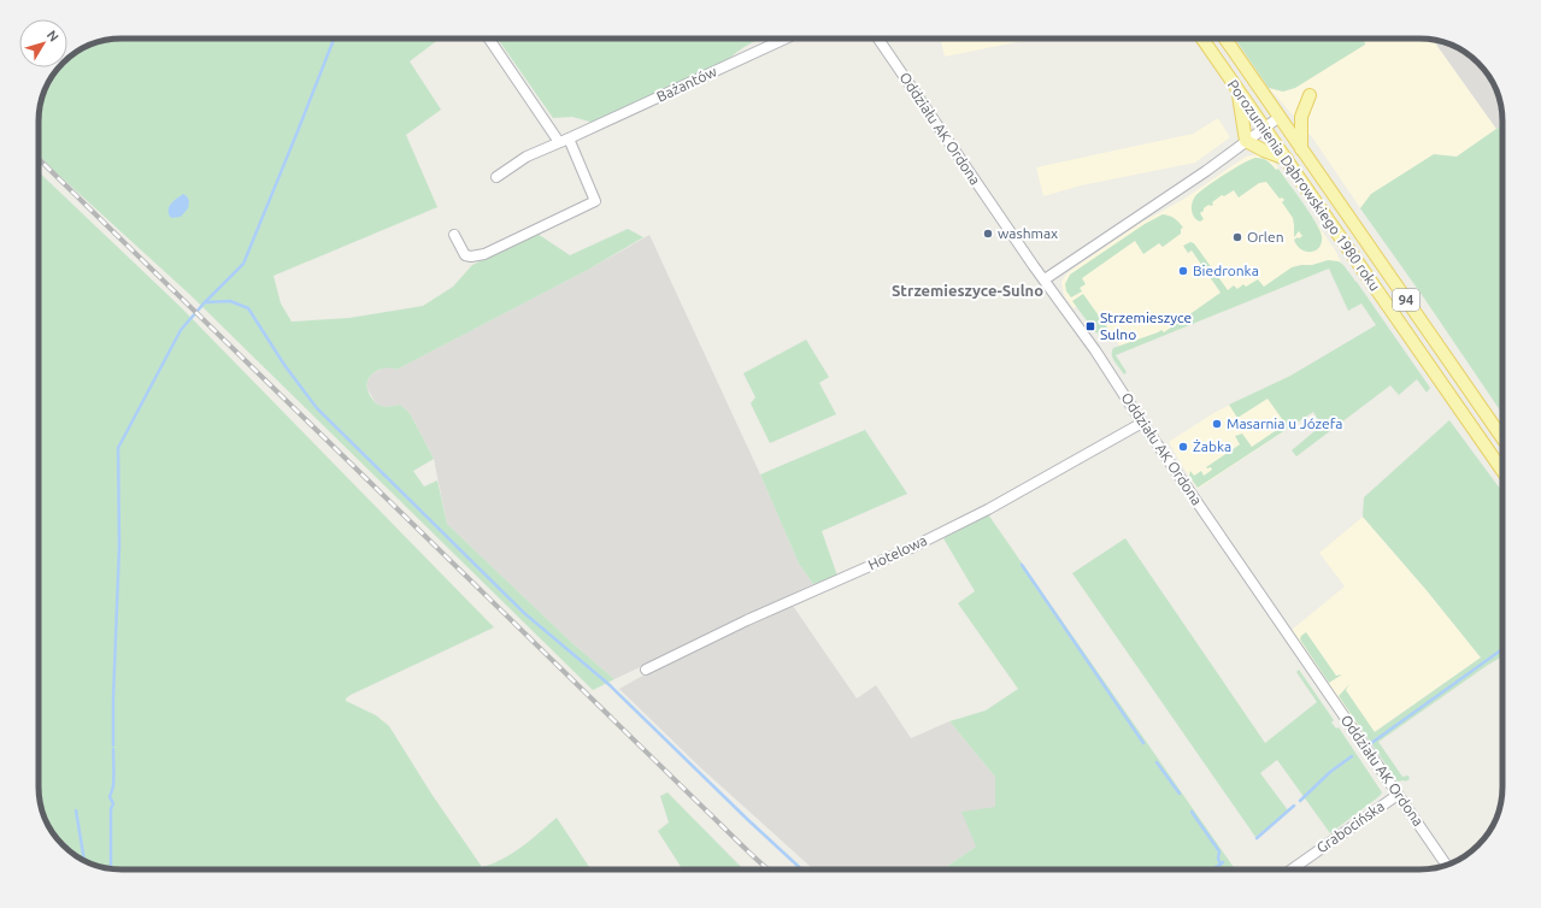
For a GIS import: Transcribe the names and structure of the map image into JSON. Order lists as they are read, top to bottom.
{
  "streets": {
    "main road": ["Porozumienia Dąbrowskiego 1980 roku", "94"],
    "street": [
      "Bażantów",
      "Oddziału AK Ordona",
      "Hotelowa",
      "Grabocińska"
    ]
  },
  "crossings": [
    ["Oddziału AK Ordona", "Hotelowa"],
    ["Oddziału AK Ordona", "Grabocińska"]
  ],
  "districts": ["Strzemieszyce-Sulno"],
  "places": {
    "other": [
      "washmax",
      "Orlen",
      "Biedronka",
      "Masarnia u Józefa",
      "Żabka"
    ],
    "transit": ["Strzemieszyce Sulno"]
  },
  "north": "top right"
}
